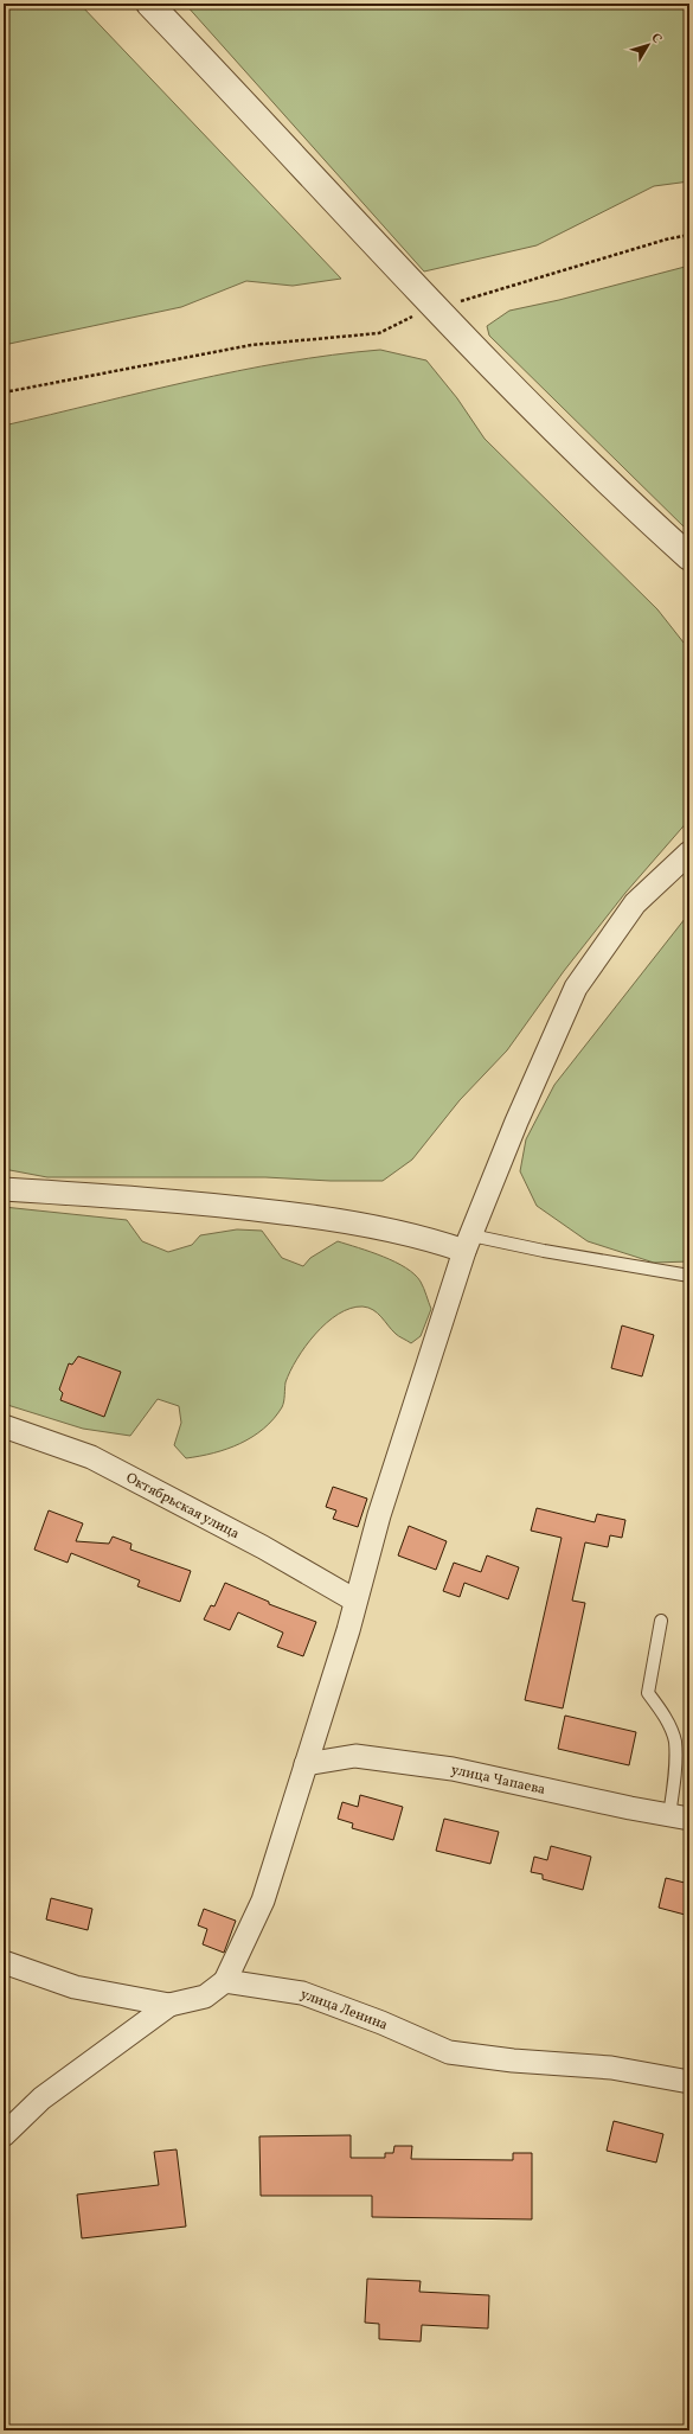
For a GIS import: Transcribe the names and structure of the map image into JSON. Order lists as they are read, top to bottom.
{
  "streets": {
    "street": ["Октябрьская улица", "улица Чапаева", "улица Ленина"]
  },
  "north": "top right"
}
